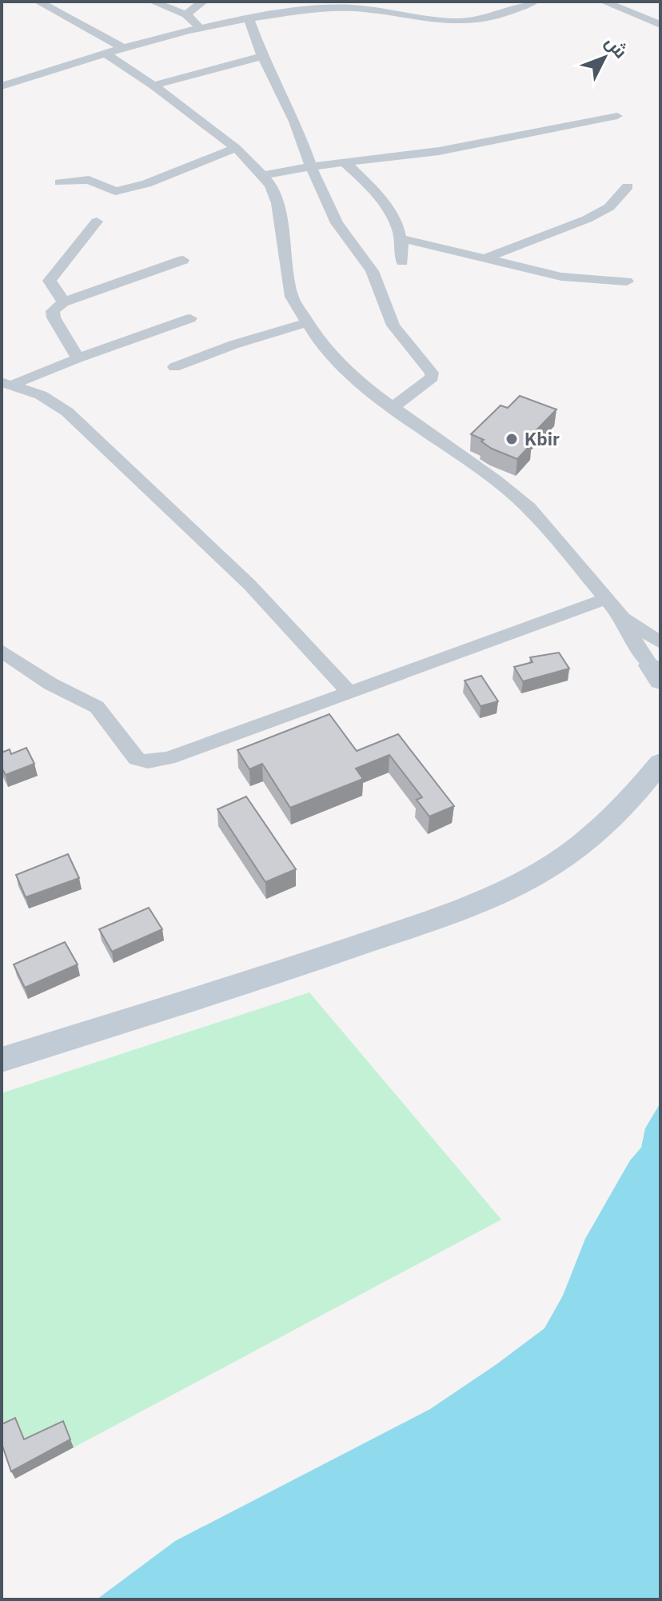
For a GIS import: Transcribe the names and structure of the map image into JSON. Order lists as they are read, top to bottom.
{
  "places": ["Kbir"],
  "north": "top right"
}
